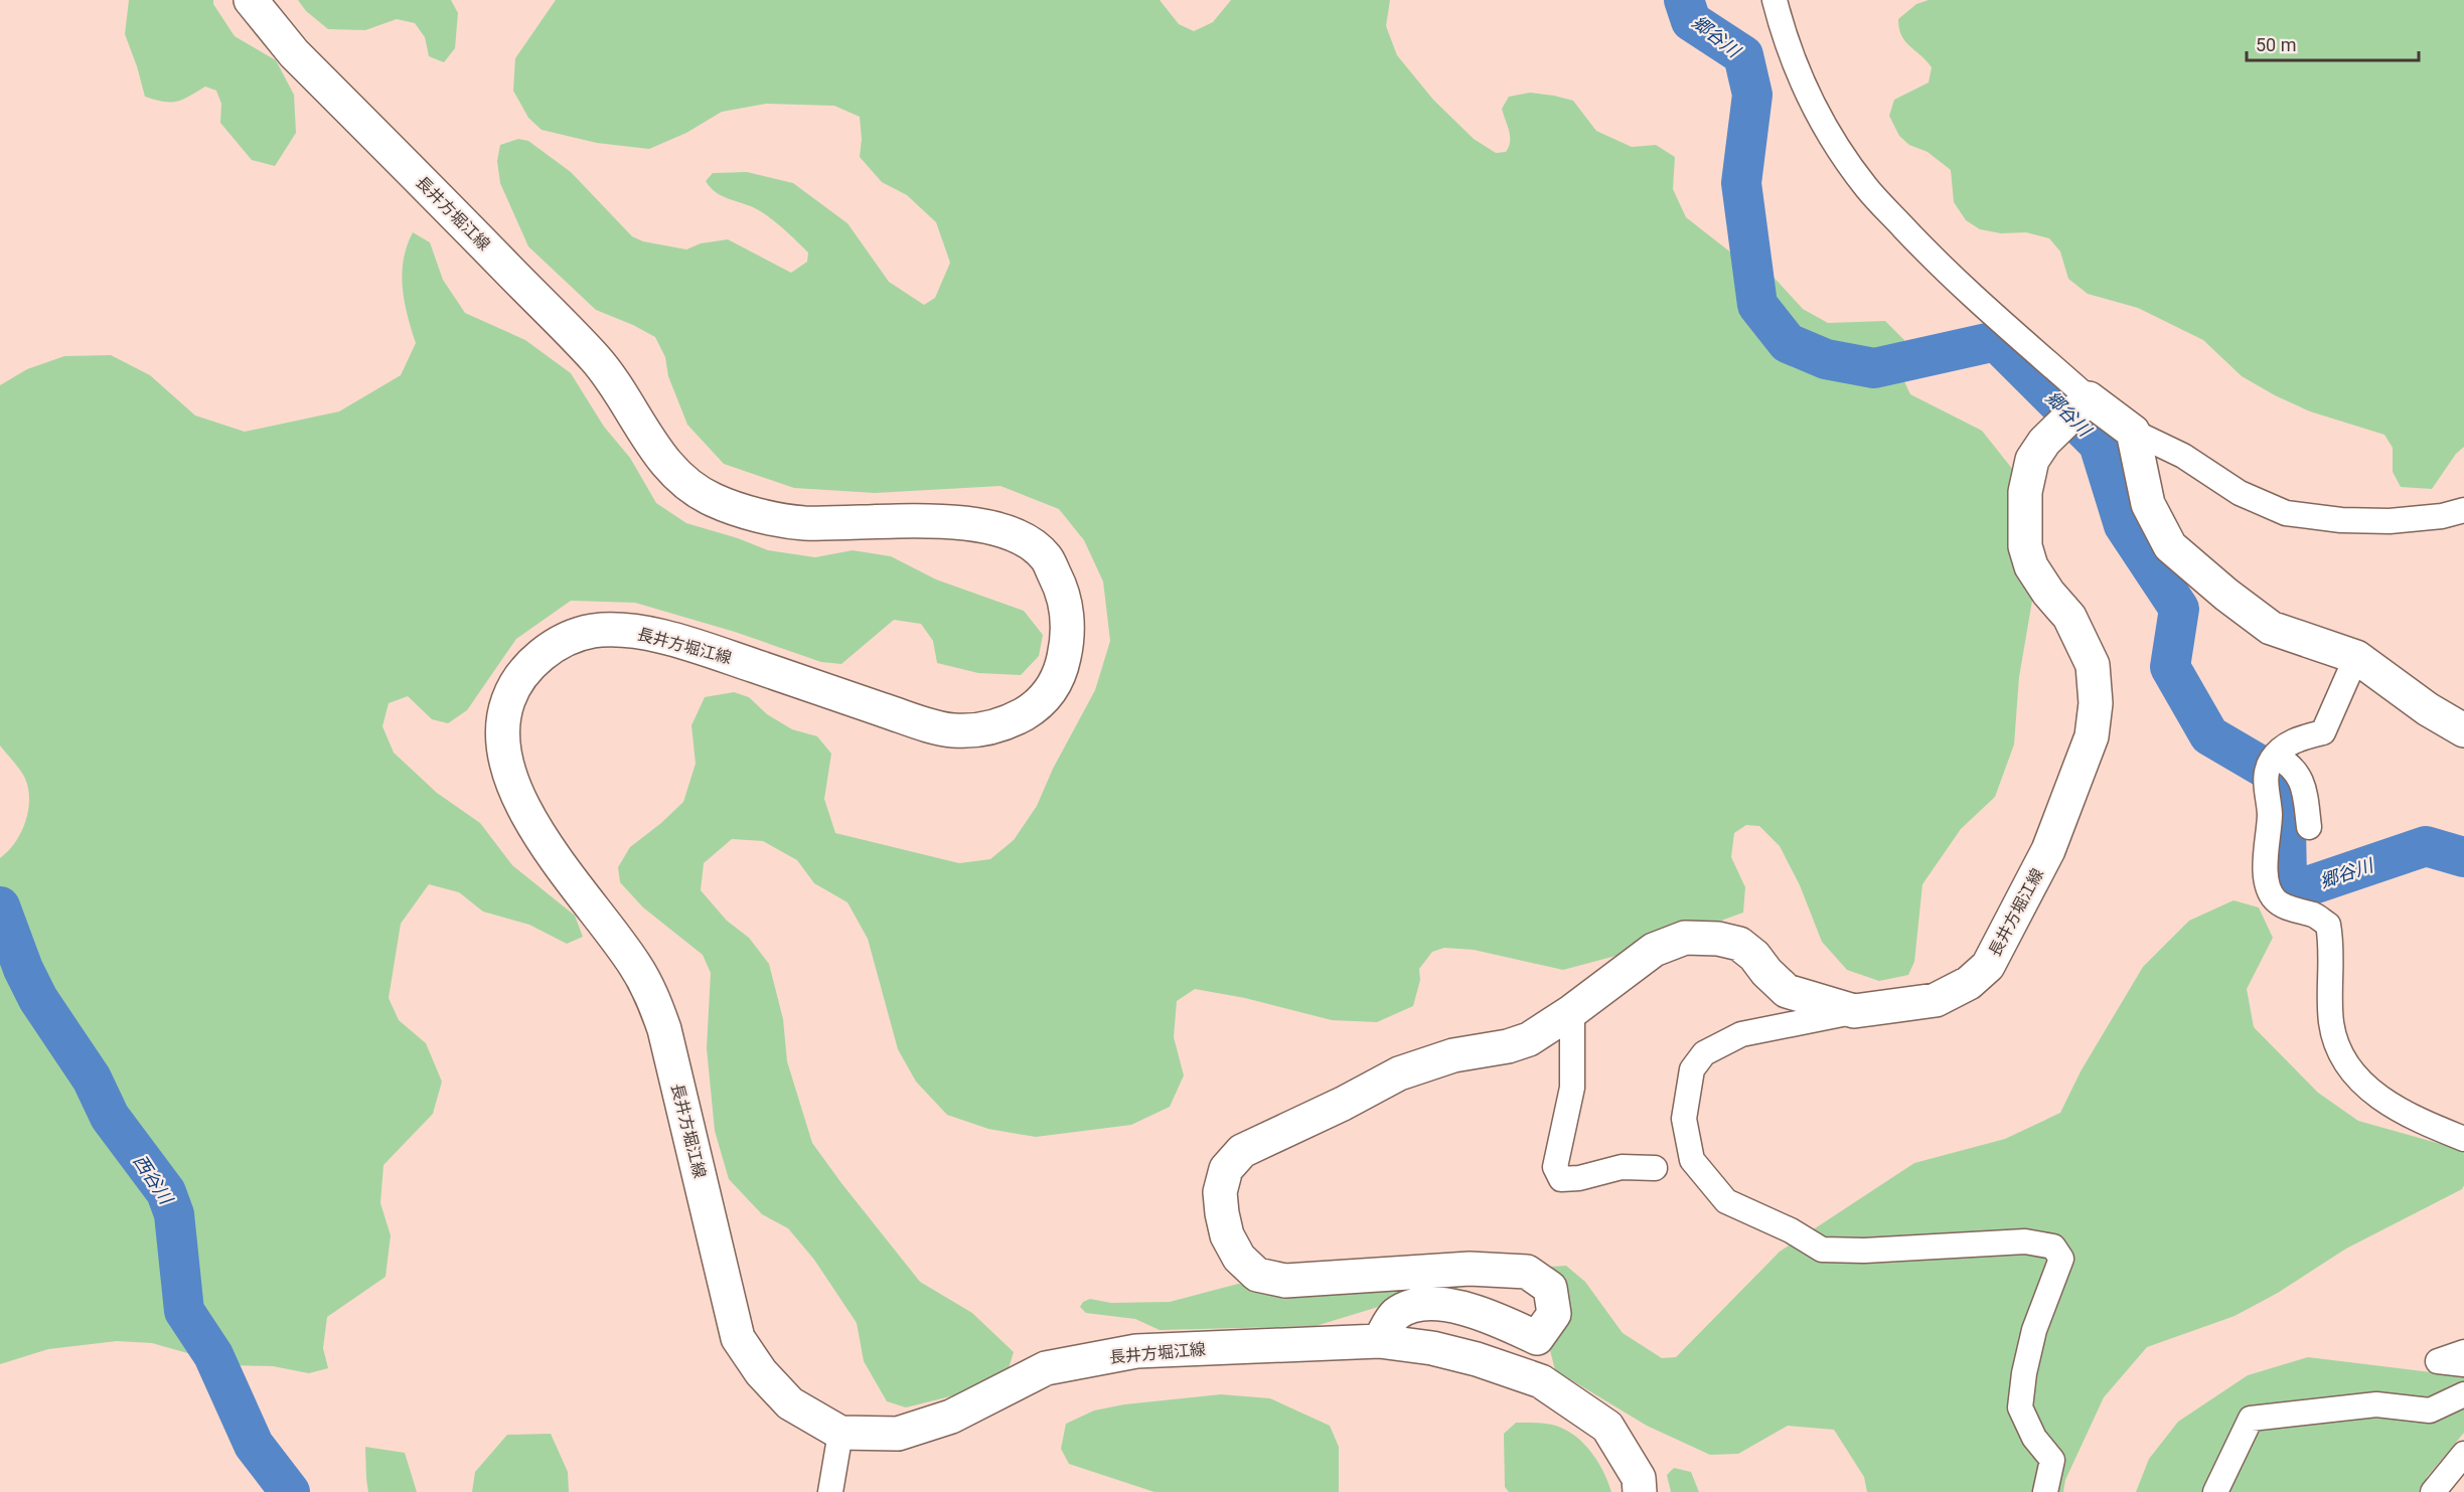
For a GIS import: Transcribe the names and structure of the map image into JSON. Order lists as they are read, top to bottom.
{
  "streets": {
    "main road": ["長井方堀江線"]
  },
  "water": ["郷谷川", "西谷川"],
  "scale_bar": "50 m"
}
